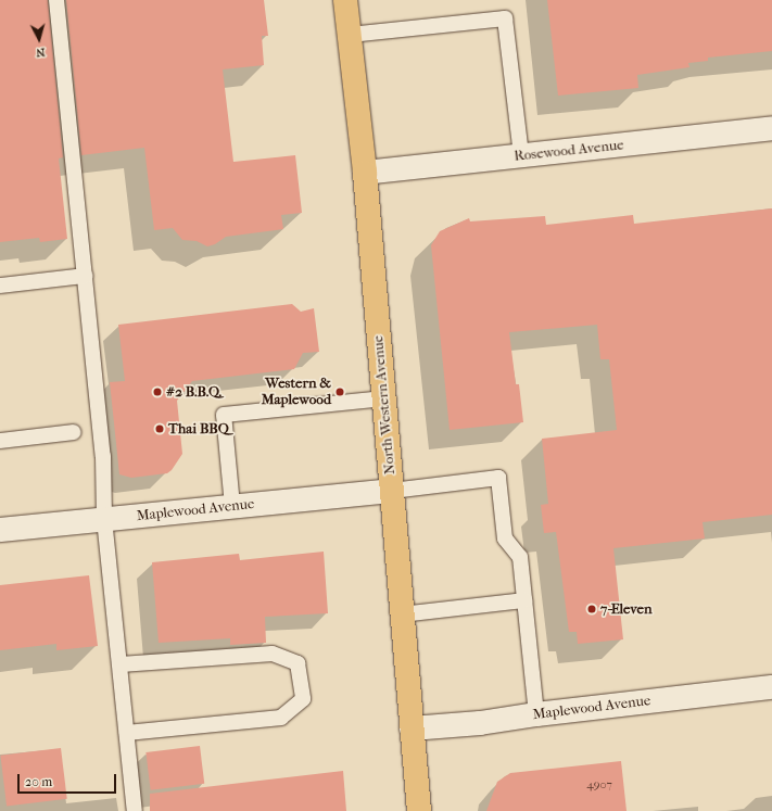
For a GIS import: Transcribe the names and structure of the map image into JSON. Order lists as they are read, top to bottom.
{
  "streets": {
    "main road": ["North Western Avenue"],
    "street": ["Rosewood Avenue", "Maplewood Avenue"]
  },
  "crossings": [
    ["Rosewood Avenue", "North Western Avenue"],
    ["North Western Avenue", "Maplewood Avenue"]
  ],
  "places": [
    "#2 B.B.Q.",
    "Western & Maplewood",
    "Thai BBQ",
    "7-Eleven"
  ],
  "house_numbers": ["4907"],
  "scale_bar": "20 m",
  "north": "bottom"
}
